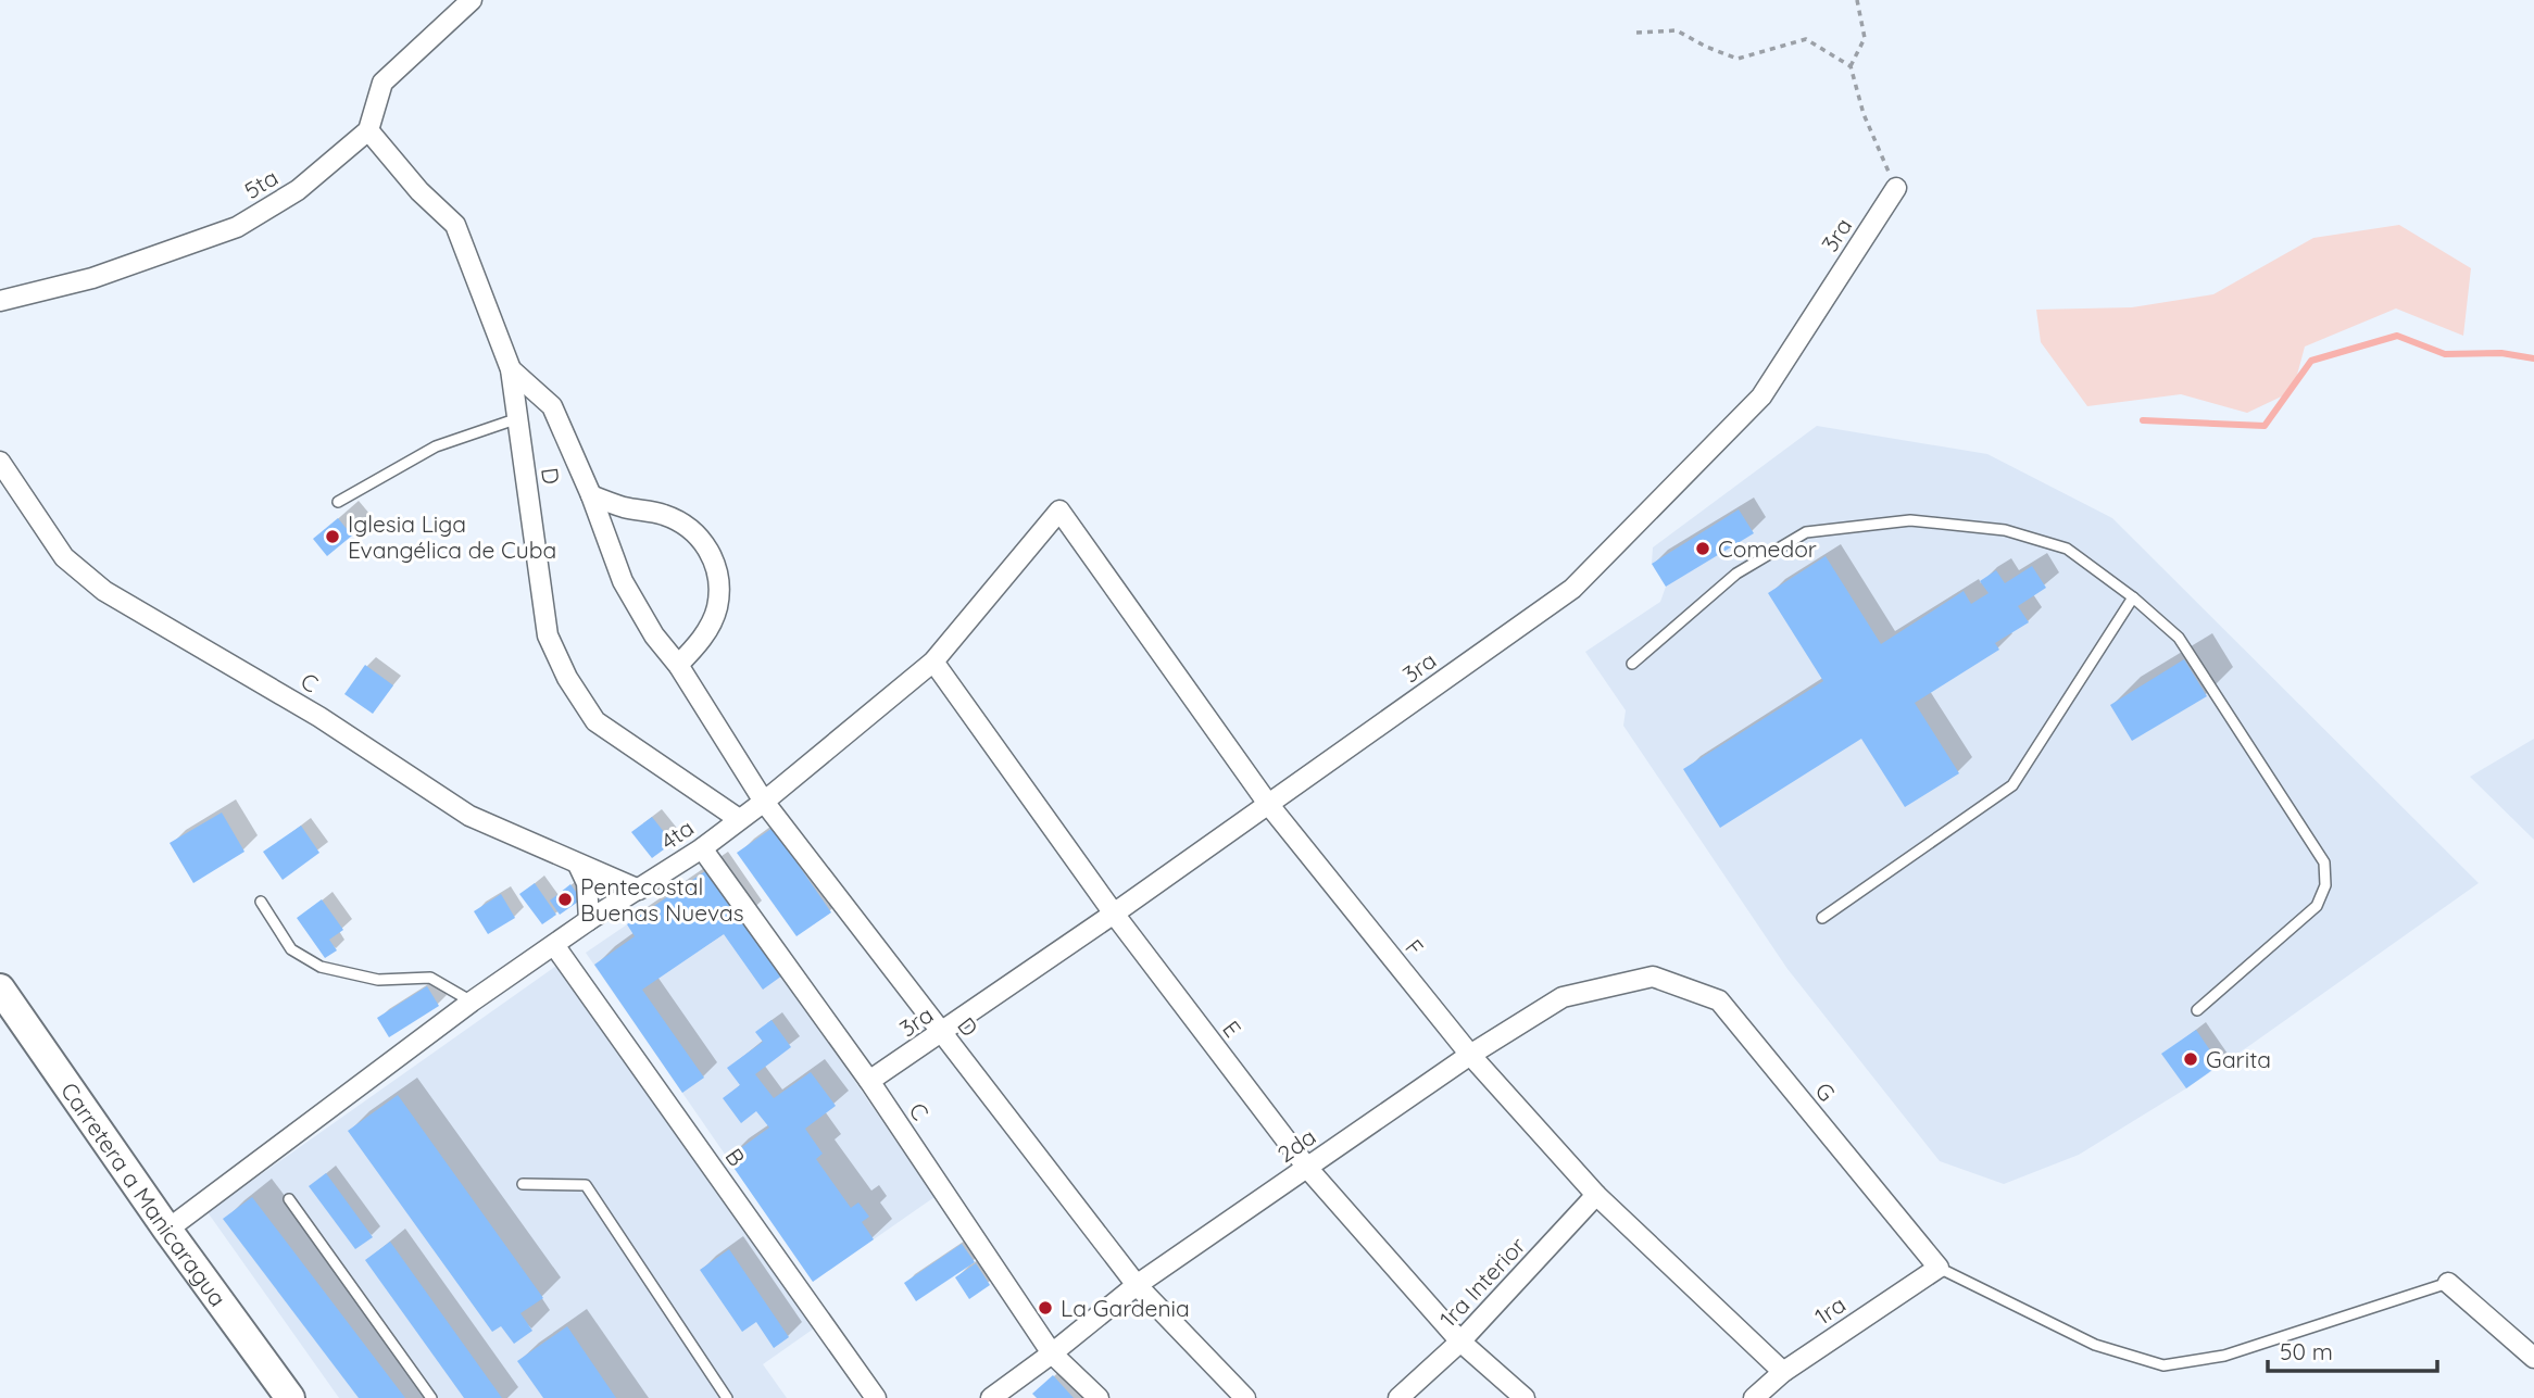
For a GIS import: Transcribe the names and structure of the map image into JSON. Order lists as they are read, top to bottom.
{
  "streets": {
    "main road": ["Carretera a Manicaragua"],
    "street": [
      "5ta",
      "3ra",
      "D",
      "C",
      "4ta",
      "F",
      "E",
      "G",
      "2da",
      "B",
      "1ra Interior",
      "1ra"
    ]
  },
  "crossings": [
    ["5ta", "D"],
    ["3ra", "D"],
    ["3ra", "C"],
    ["3ra", "F"],
    ["3ra", "E"],
    ["D", "4ta"],
    ["D", "2da"],
    ["C", "4ta"],
    ["C", "2da"],
    ["4ta", "F"],
    ["4ta", "E"],
    ["4ta", "B"],
    ["4ta", "Carretera a Manicaragua"],
    ["F", "2da"],
    ["F", "1ra Interior"],
    ["F", "1ra"],
    ["E", "2da"],
    ["E", "1ra Interior"],
    ["G", "2da"],
    ["G", "1ra"]
  ],
  "places": [
    "Iglesia Liga Evangélica de Cuba",
    "Comedor",
    "Pentecostal Buenas Nuevas",
    "Garita",
    "La Gardenia"
  ],
  "scale_bar": "50 m"
}
